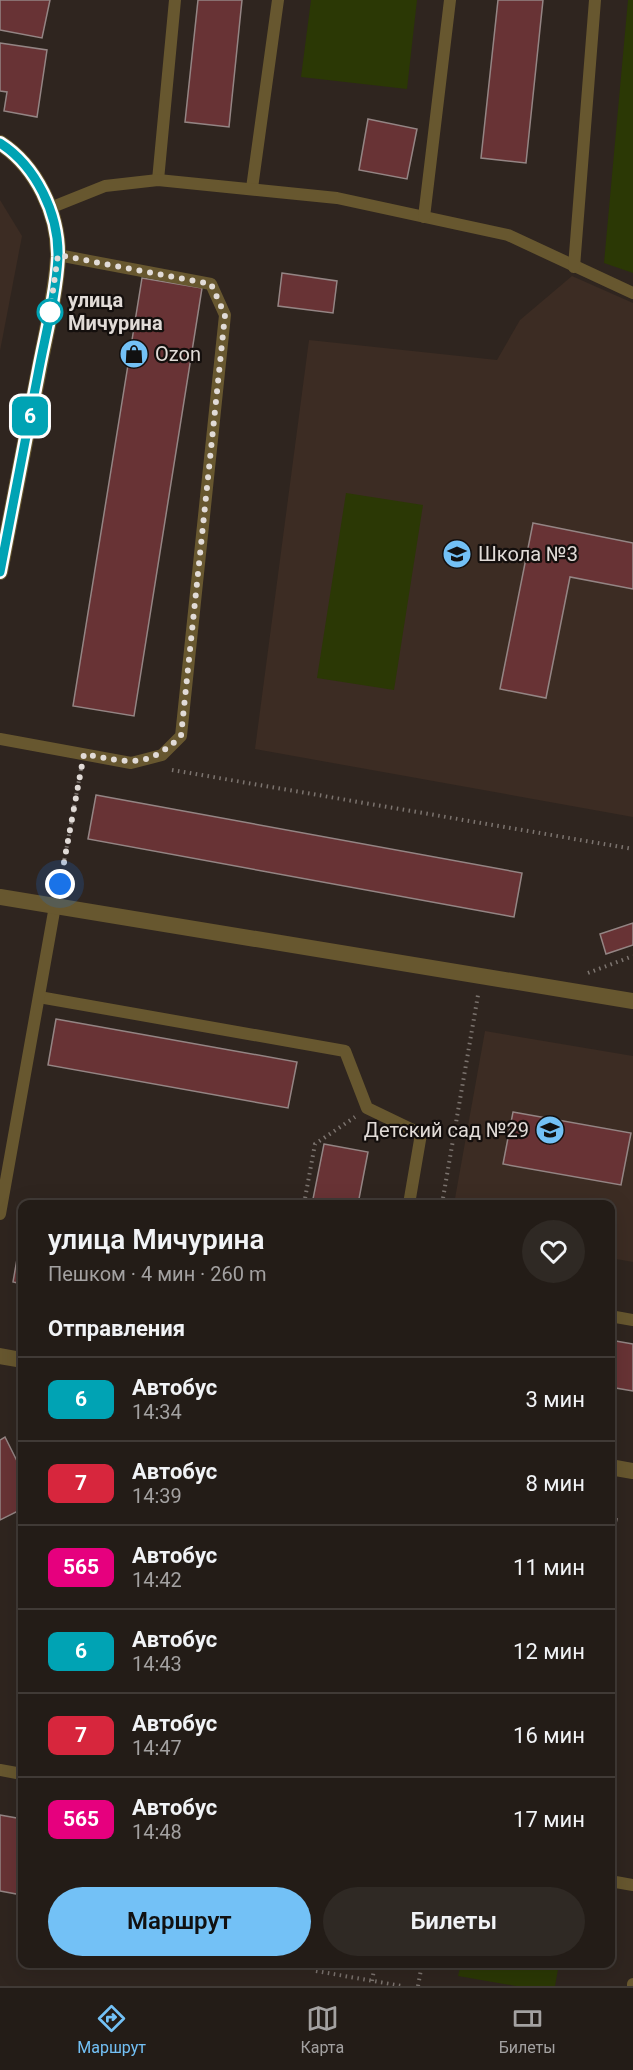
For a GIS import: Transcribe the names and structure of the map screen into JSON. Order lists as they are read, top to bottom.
{
  "places": {
    "other": ["улица Мичурина"],
    "shop": ["Ozon"],
    "school or university": ["Школа №3", "Детский сад №29"]
  },
  "lines": ["bus line 6"],
  "page": {
    "on_map": "6",
    "heading": [
      ["улица Мичурина", "Пешком · 4 мин · 260 m"],
      "Отправления"
    ],
    "list": [
      {
        "mark": "6",
        "name": "Автобус",
        "note": "14:34",
        "value": "3 мин"
      },
      {
        "mark": "7",
        "name": "Автобус",
        "note": "14:39",
        "value": "8 мин"
      },
      {
        "mark": "565",
        "name": "Автобус",
        "note": "14:42",
        "value": "11 мин"
      },
      {
        "mark": "6",
        "name": "Автобус",
        "note": "14:43",
        "value": "12 мин"
      },
      {
        "mark": "7",
        "name": "Автобус",
        "note": "14:47",
        "value": "16 мин"
      },
      {
        "mark": "565",
        "name": "Автобус",
        "note": "14:48",
        "value": "17 мин"
      }
    ],
    "buttons": ["Маршрут", "Билеты"],
    "tabs": ["Маршрут", "Карта", "Билеты"]
  }
}
